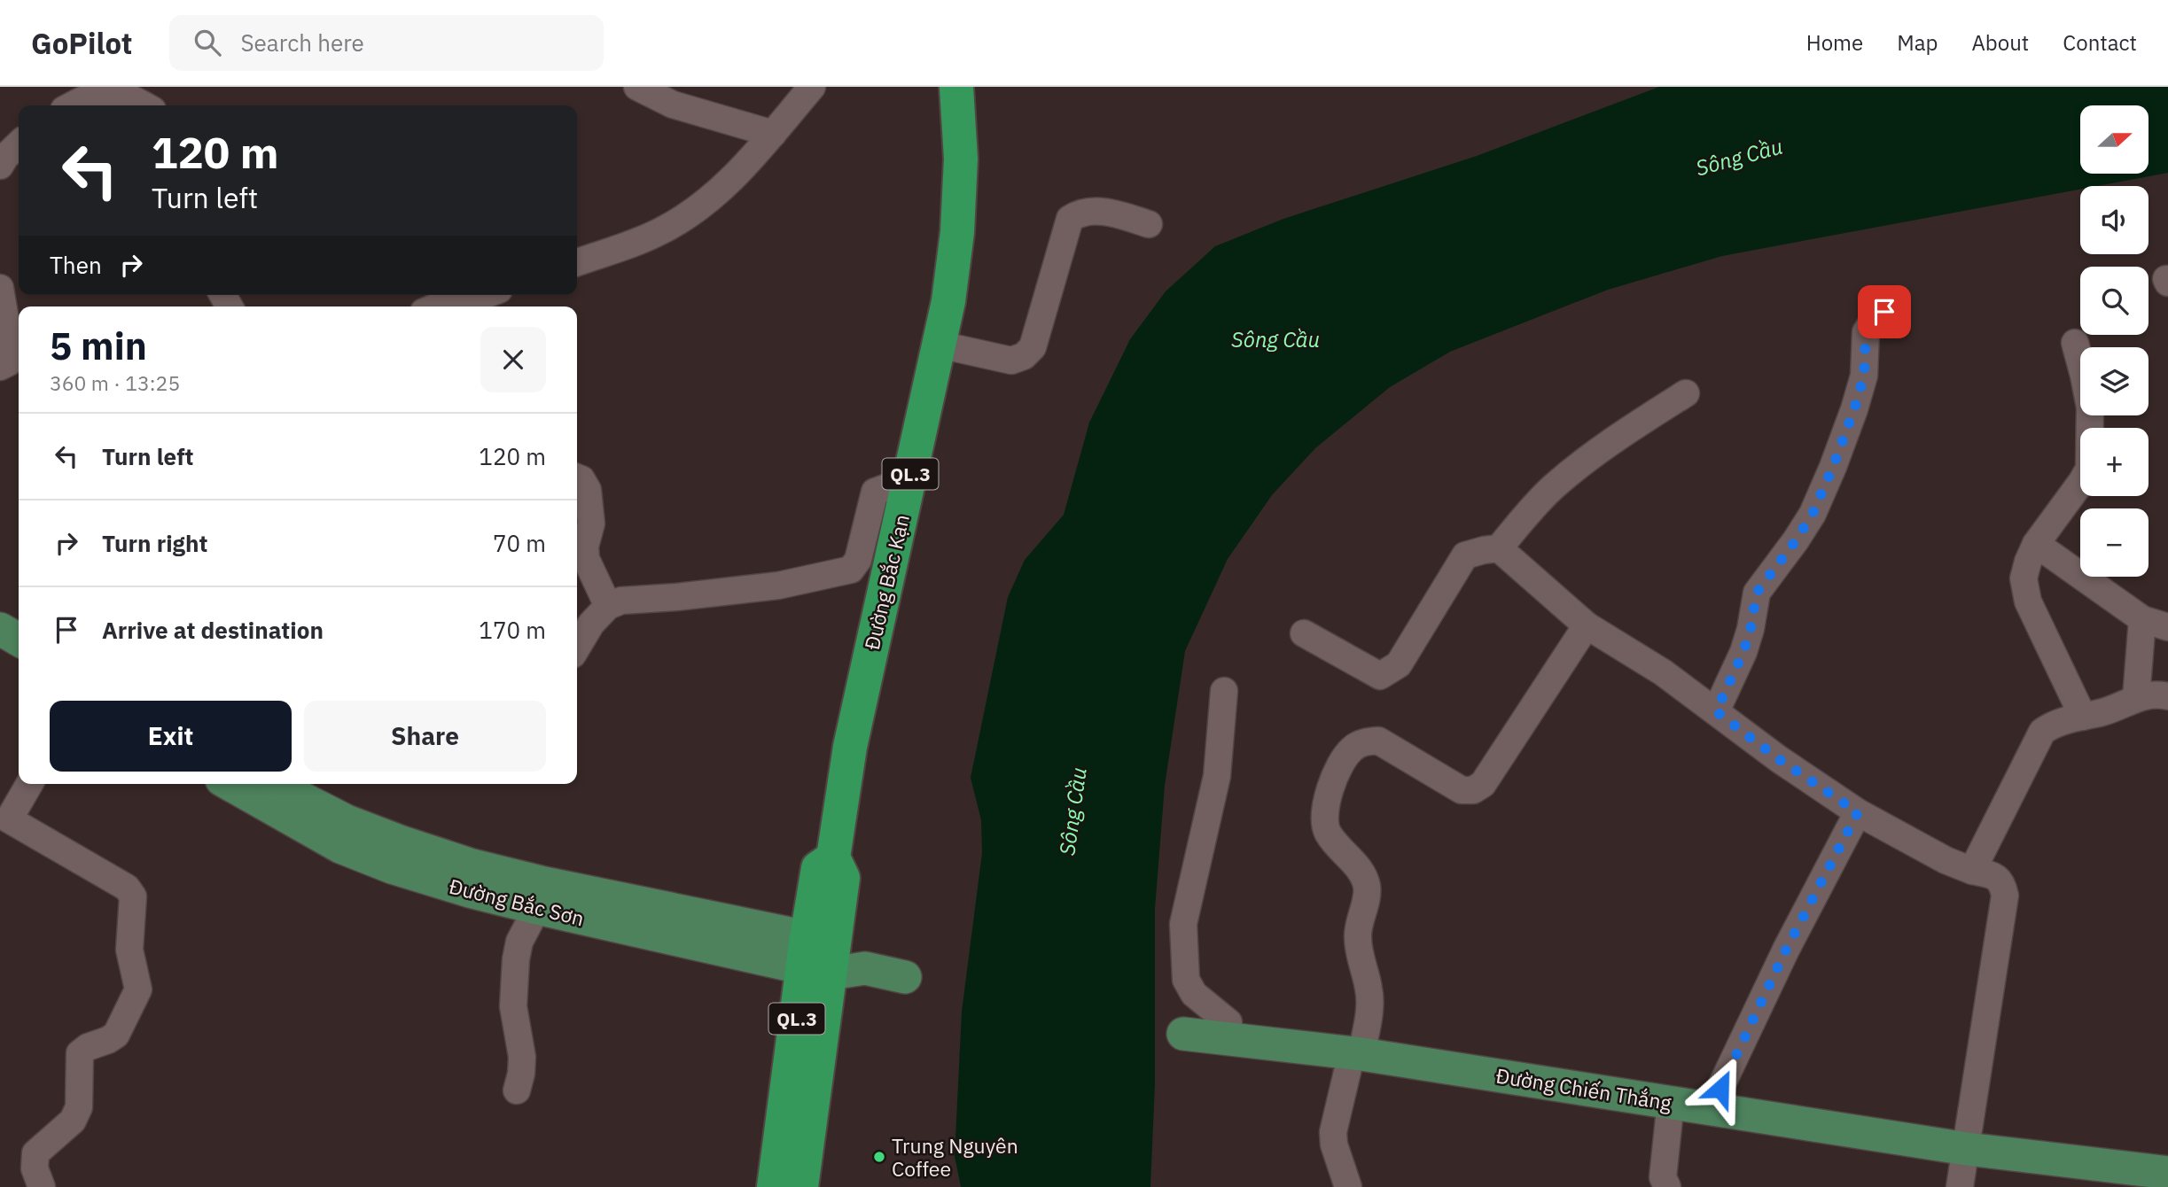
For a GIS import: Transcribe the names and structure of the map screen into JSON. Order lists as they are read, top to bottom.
{
  "streets": {
    "highway": ["QL.3", "Đường Bắc Kạn"],
    "main road": ["Đường Bắc Sơn", "Đường Chiến Thắng"]
  },
  "crossings": [
    ["Đường Bắc Kạn", "Đường Bắc Sơn"]
  ],
  "water": ["Sông Cầu"],
  "places": ["Trung Nguyên Coffee"],
  "north": "right",
  "page": {
    "header": "GoPilot",
    "search": "Search here",
    "nav": [
      "Home",
      "Map",
      "About",
      "Contact"
    ],
    "map_buttons": ["+", "−"],
    "turn": ["120 m", "Turn left"],
    "then": "Then",
    "heading": ["5 min", "360 m · 13:25"],
    "list": [
      {
        "name": "Turn left",
        "value": "120 m"
      },
      {
        "name": "Turn right",
        "value": "70 m"
      },
      {
        "name": "Arrive at destination",
        "value": "170 m"
      }
    ],
    "buttons": ["Exit", "Share"]
  }
}
